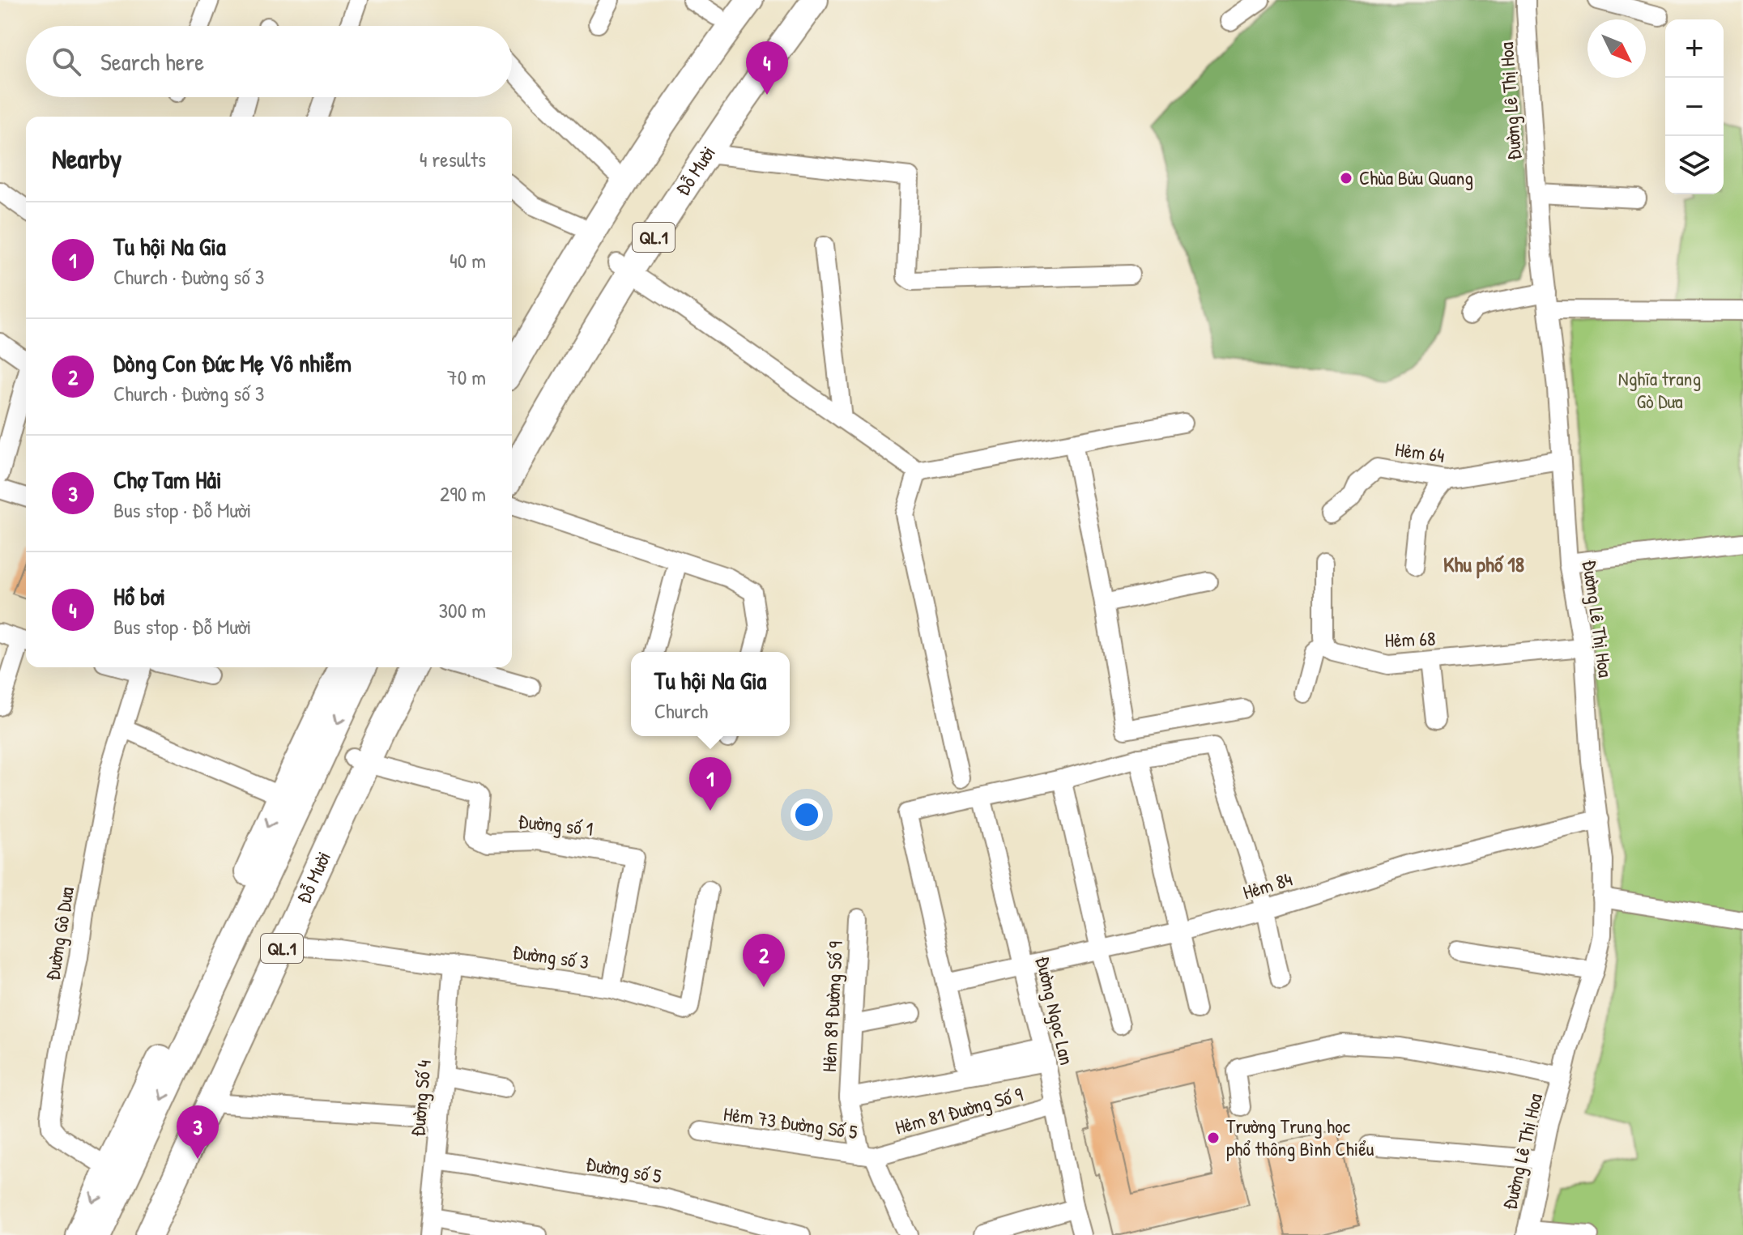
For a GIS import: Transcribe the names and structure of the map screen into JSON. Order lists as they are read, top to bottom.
{
  "streets": {
    "highway": ["Đỗ Mười", "QL.1"],
    "street": [
      "Đường Lê Thị Hoa",
      "Hẻm 64",
      "Hẻm 68",
      "Đường số 1",
      "Hẻm 84",
      "Đường Gò Dưa",
      "Đường số 3",
      "Hẻm 89 Đường Số 9",
      "Đường Ngọc Lan",
      "Đường Số 4",
      "Hẻm 81 Đường Số 9",
      "Hẻm 73 Đường Số 5",
      "Đường số 5"
    ]
  },
  "crossings": [
    ["Đường Lê Thị Hoa", "Hẻm 64"],
    ["Đường Lê Thị Hoa", "Hẻm 68"],
    ["Đường Lê Thị Hoa", "Hẻm 84"],
    ["Đỗ Mười", "Đường số 1"],
    ["Đỗ Mười", "Đường số 3"],
    ["QL.1", "Đường Gò Dưa"],
    ["Đường số 1", "Đường số 3"],
    ["Hẻm 84", "Đường Ngọc Lan"],
    ["Đường số 3", "Đường Số 4"],
    ["Hẻm 89 Đường Số 9", "Hẻm 81 Đường Số 9"],
    ["Hẻm 89 Đường Số 9", "Hẻm 73 Đường Số 5"],
    ["Đường Ngọc Lan", "Hẻm 81 Đường Số 9"],
    ["Đường Số 4", "Đường số 5"],
    ["Hẻm 81 Đường Số 9", "Hẻm 73 Đường Số 5"]
  ],
  "districts": ["Khu phố 18"],
  "parks": ["Nghĩa trang Gò Dưa"],
  "places": ["Chùa Bửu Quang", "Trường Trung học phổ thông Bình Chiểu"],
  "north": "bottom right",
  "page": {
    "map_buttons": ["+", "−"],
    "search": "Search here",
    "pins": [
      "4",
      "1",
      "2",
      "3"
    ],
    "heading": ["Nearby", "4 results"],
    "list": [
      {
        "mark": "1",
        "name": "Tu hội Na Gia",
        "note": "Church · Đường số 3",
        "value": "40 m"
      },
      {
        "mark": "2",
        "name": "Dòng Con Đức Mẹ Vô nhiễm",
        "note": "Church · Đường số 3",
        "value": "70 m"
      },
      {
        "mark": "3",
        "name": "Chợ Tam Hải",
        "note": "Bus stop · Đỗ Mười",
        "value": "290 m"
      },
      {
        "mark": "4",
        "name": "Hồ bơi",
        "note": "Bus stop · Đỗ Mười",
        "value": "300 m"
      }
    ],
    "popup": ["Tu hội Na Gia", "Church"]
  }
}
